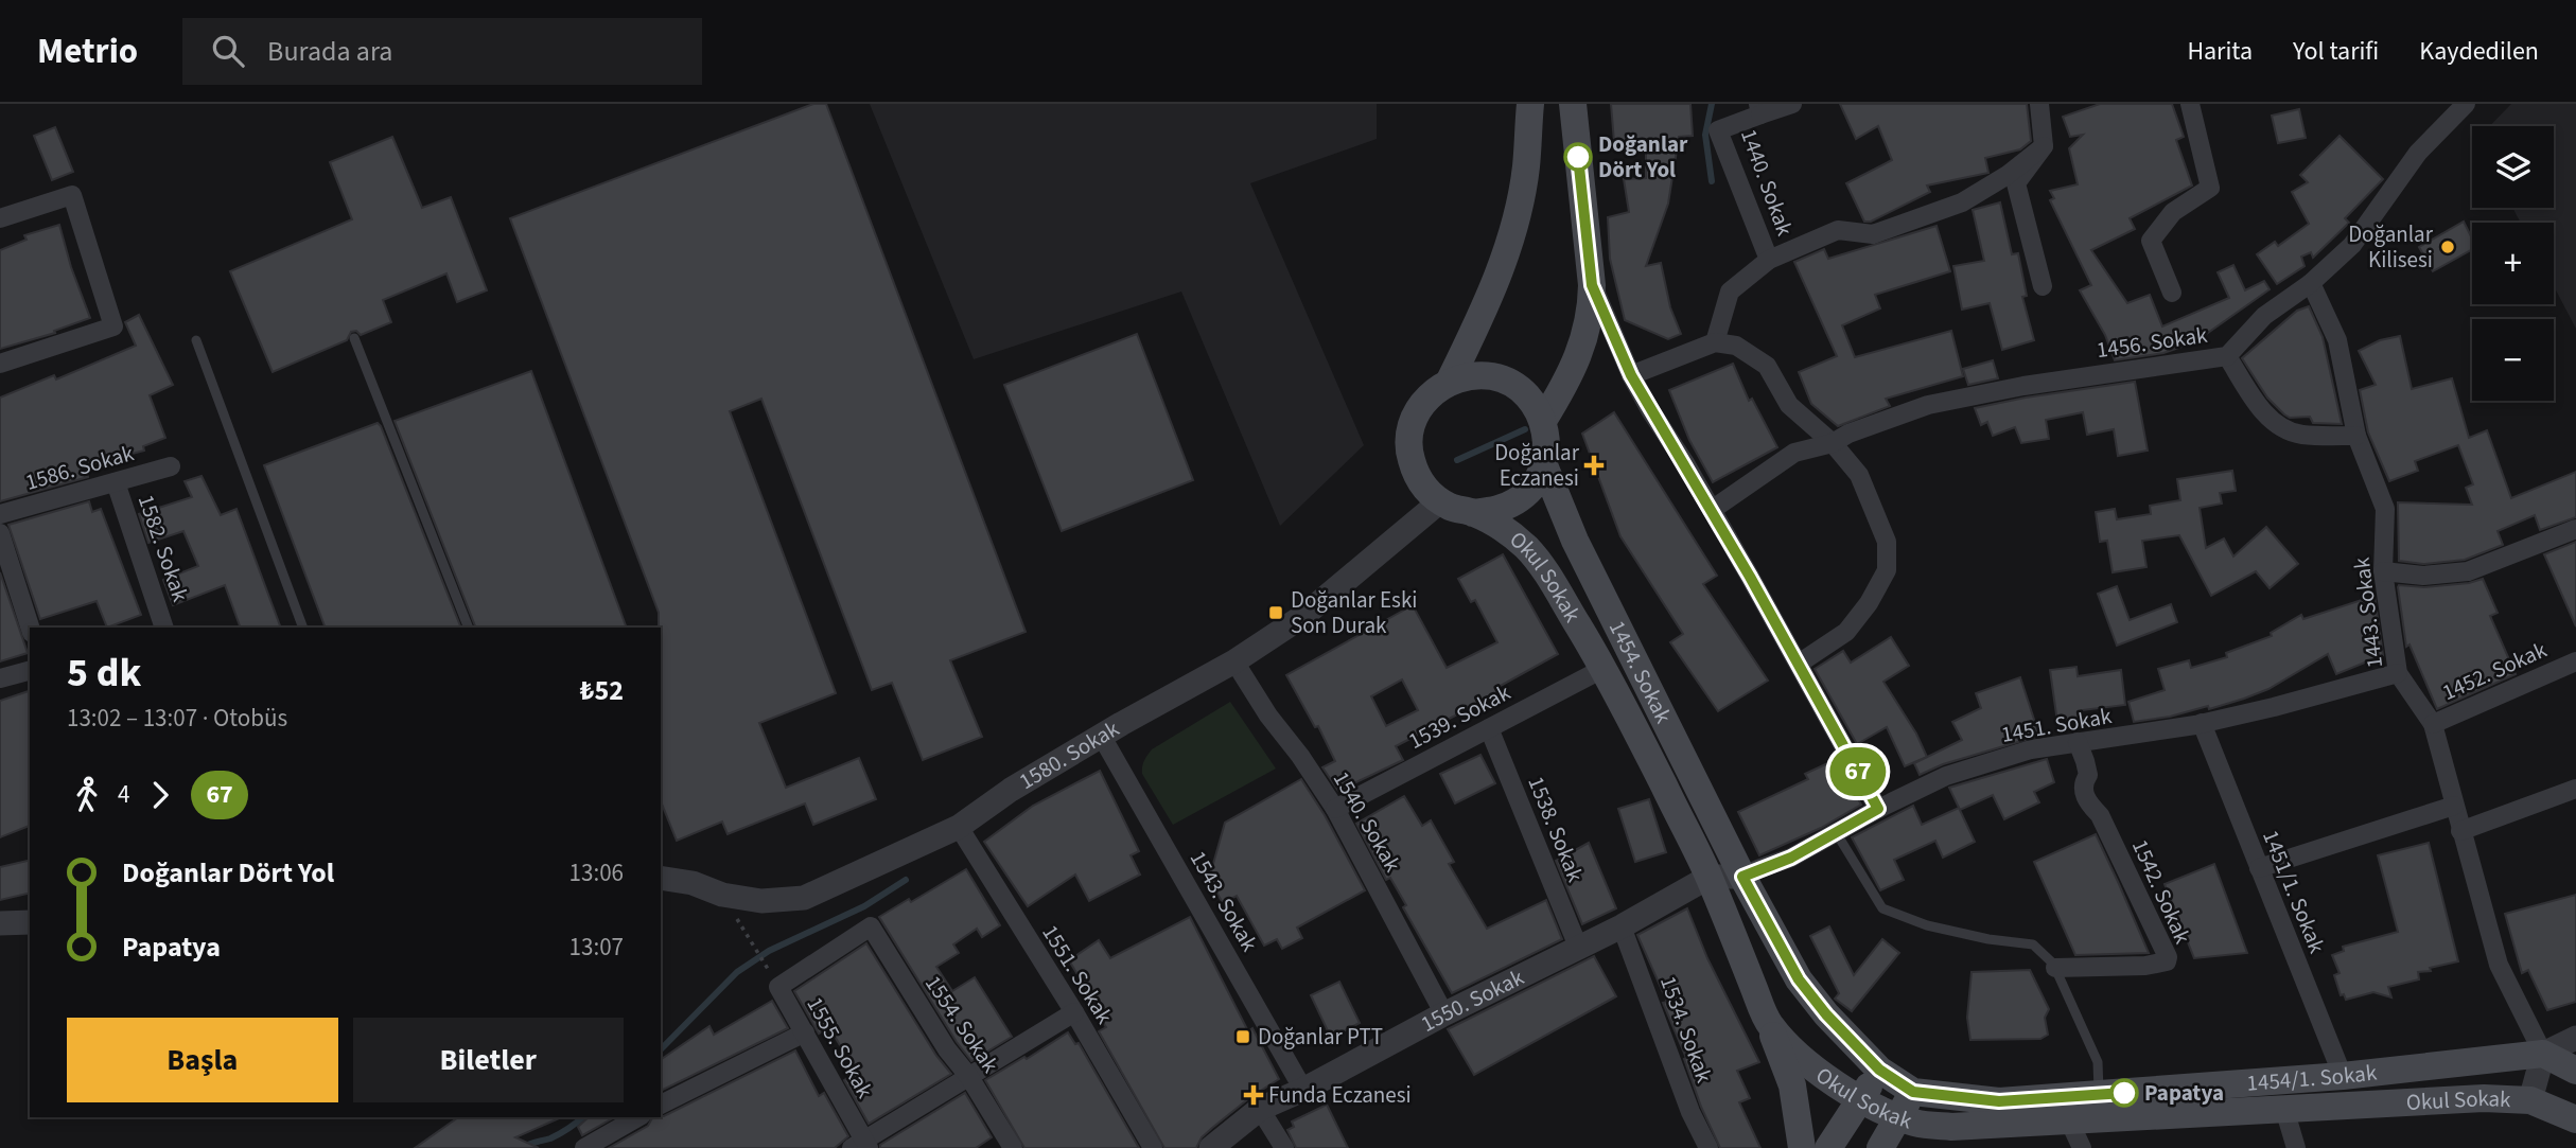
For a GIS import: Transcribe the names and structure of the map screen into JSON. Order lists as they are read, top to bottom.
{
  "streets": {
    "main road": ["Okul Sokak", "1454. Sokak", "1454/1. Sokak"],
    "street": [
      "1440. Sokak",
      "1456. Sokak",
      "1586. Sokak",
      "1582. Sokak",
      "1443. Sokak",
      "1452. Sokak",
      "1539. Sokak",
      "1451. Sokak",
      "1580. Sokak",
      "1540. Sokak",
      "1538. Sokak",
      "1542. Sokak",
      "1451/1. Sokak",
      "1543. Sokak",
      "1551. Sokak",
      "1550. Sokak",
      "1554. Sokak",
      "1534. Sokak",
      "1555. Sokak"
    ]
  },
  "crossings": [
    ["1456. Sokak", "1443. Sokak"],
    ["1586. Sokak", "1582. Sokak"],
    ["Okul Sokak", "1454. Sokak"],
    ["Okul Sokak", "1539. Sokak"],
    ["Okul Sokak", "1580. Sokak"],
    ["Okul Sokak", "1550. Sokak"],
    ["1443. Sokak", "1452. Sokak"],
    ["1443. Sokak", "1451. Sokak"],
    ["1443. Sokak", "1454/1. Sokak"],
    ["1454. Sokak", "1451. Sokak"],
    ["1454. Sokak", "1580. Sokak"],
    ["1454. Sokak", "1550. Sokak"],
    ["1454. Sokak", "1454/1. Sokak"],
    ["1539. Sokak", "1540. Sokak"],
    ["1539. Sokak", "1538. Sokak"],
    ["1451. Sokak", "1542. Sokak"],
    ["1451. Sokak", "1451/1. Sokak"],
    ["1451. Sokak", "1550. Sokak"],
    ["1451. Sokak", "1454/1. Sokak"],
    ["1580. Sokak", "1540. Sokak"],
    ["1580. Sokak", "1543. Sokak"],
    ["1580. Sokak", "1551. Sokak"],
    ["1540. Sokak", "1550. Sokak"],
    ["1538. Sokak", "1550. Sokak"],
    ["1451/1. Sokak", "1454/1. Sokak"],
    ["1543. Sokak", "1550. Sokak"],
    ["1550. Sokak", "1534. Sokak"],
    ["1550. Sokak", "1454/1. Sokak"],
    ["1554. Sokak", "1555. Sokak"]
  ],
  "places": {
    "other": ["Doğanlar Dört Yol", "Doğanlar Kilisesi", "Papatya"],
    "health": ["Doğanlar Eczanesi", "Funda Eczanesi"],
    "transit": ["Doğanlar Eski Son Durak", "Doğanlar PTT"]
  },
  "lines": ["bus line 67"],
  "page": {
    "header": "Metrio",
    "search": "Burada ara",
    "nav": ["Harita", "Yol tarifi", "Kaydedilen"],
    "on_map": "67",
    "map_buttons": ["+", "−"],
    "heading": ["5 dk", "13:02 – 13:07 · Otobüs", "₺52"],
    "legs": ["4", "67"],
    "list": [
      {
        "name": "Doğanlar Dört Yol",
        "value": "13:06"
      },
      {
        "name": "Papatya",
        "value": "13:07"
      }
    ],
    "buttons": ["Başla", "Biletler"]
  }
}
